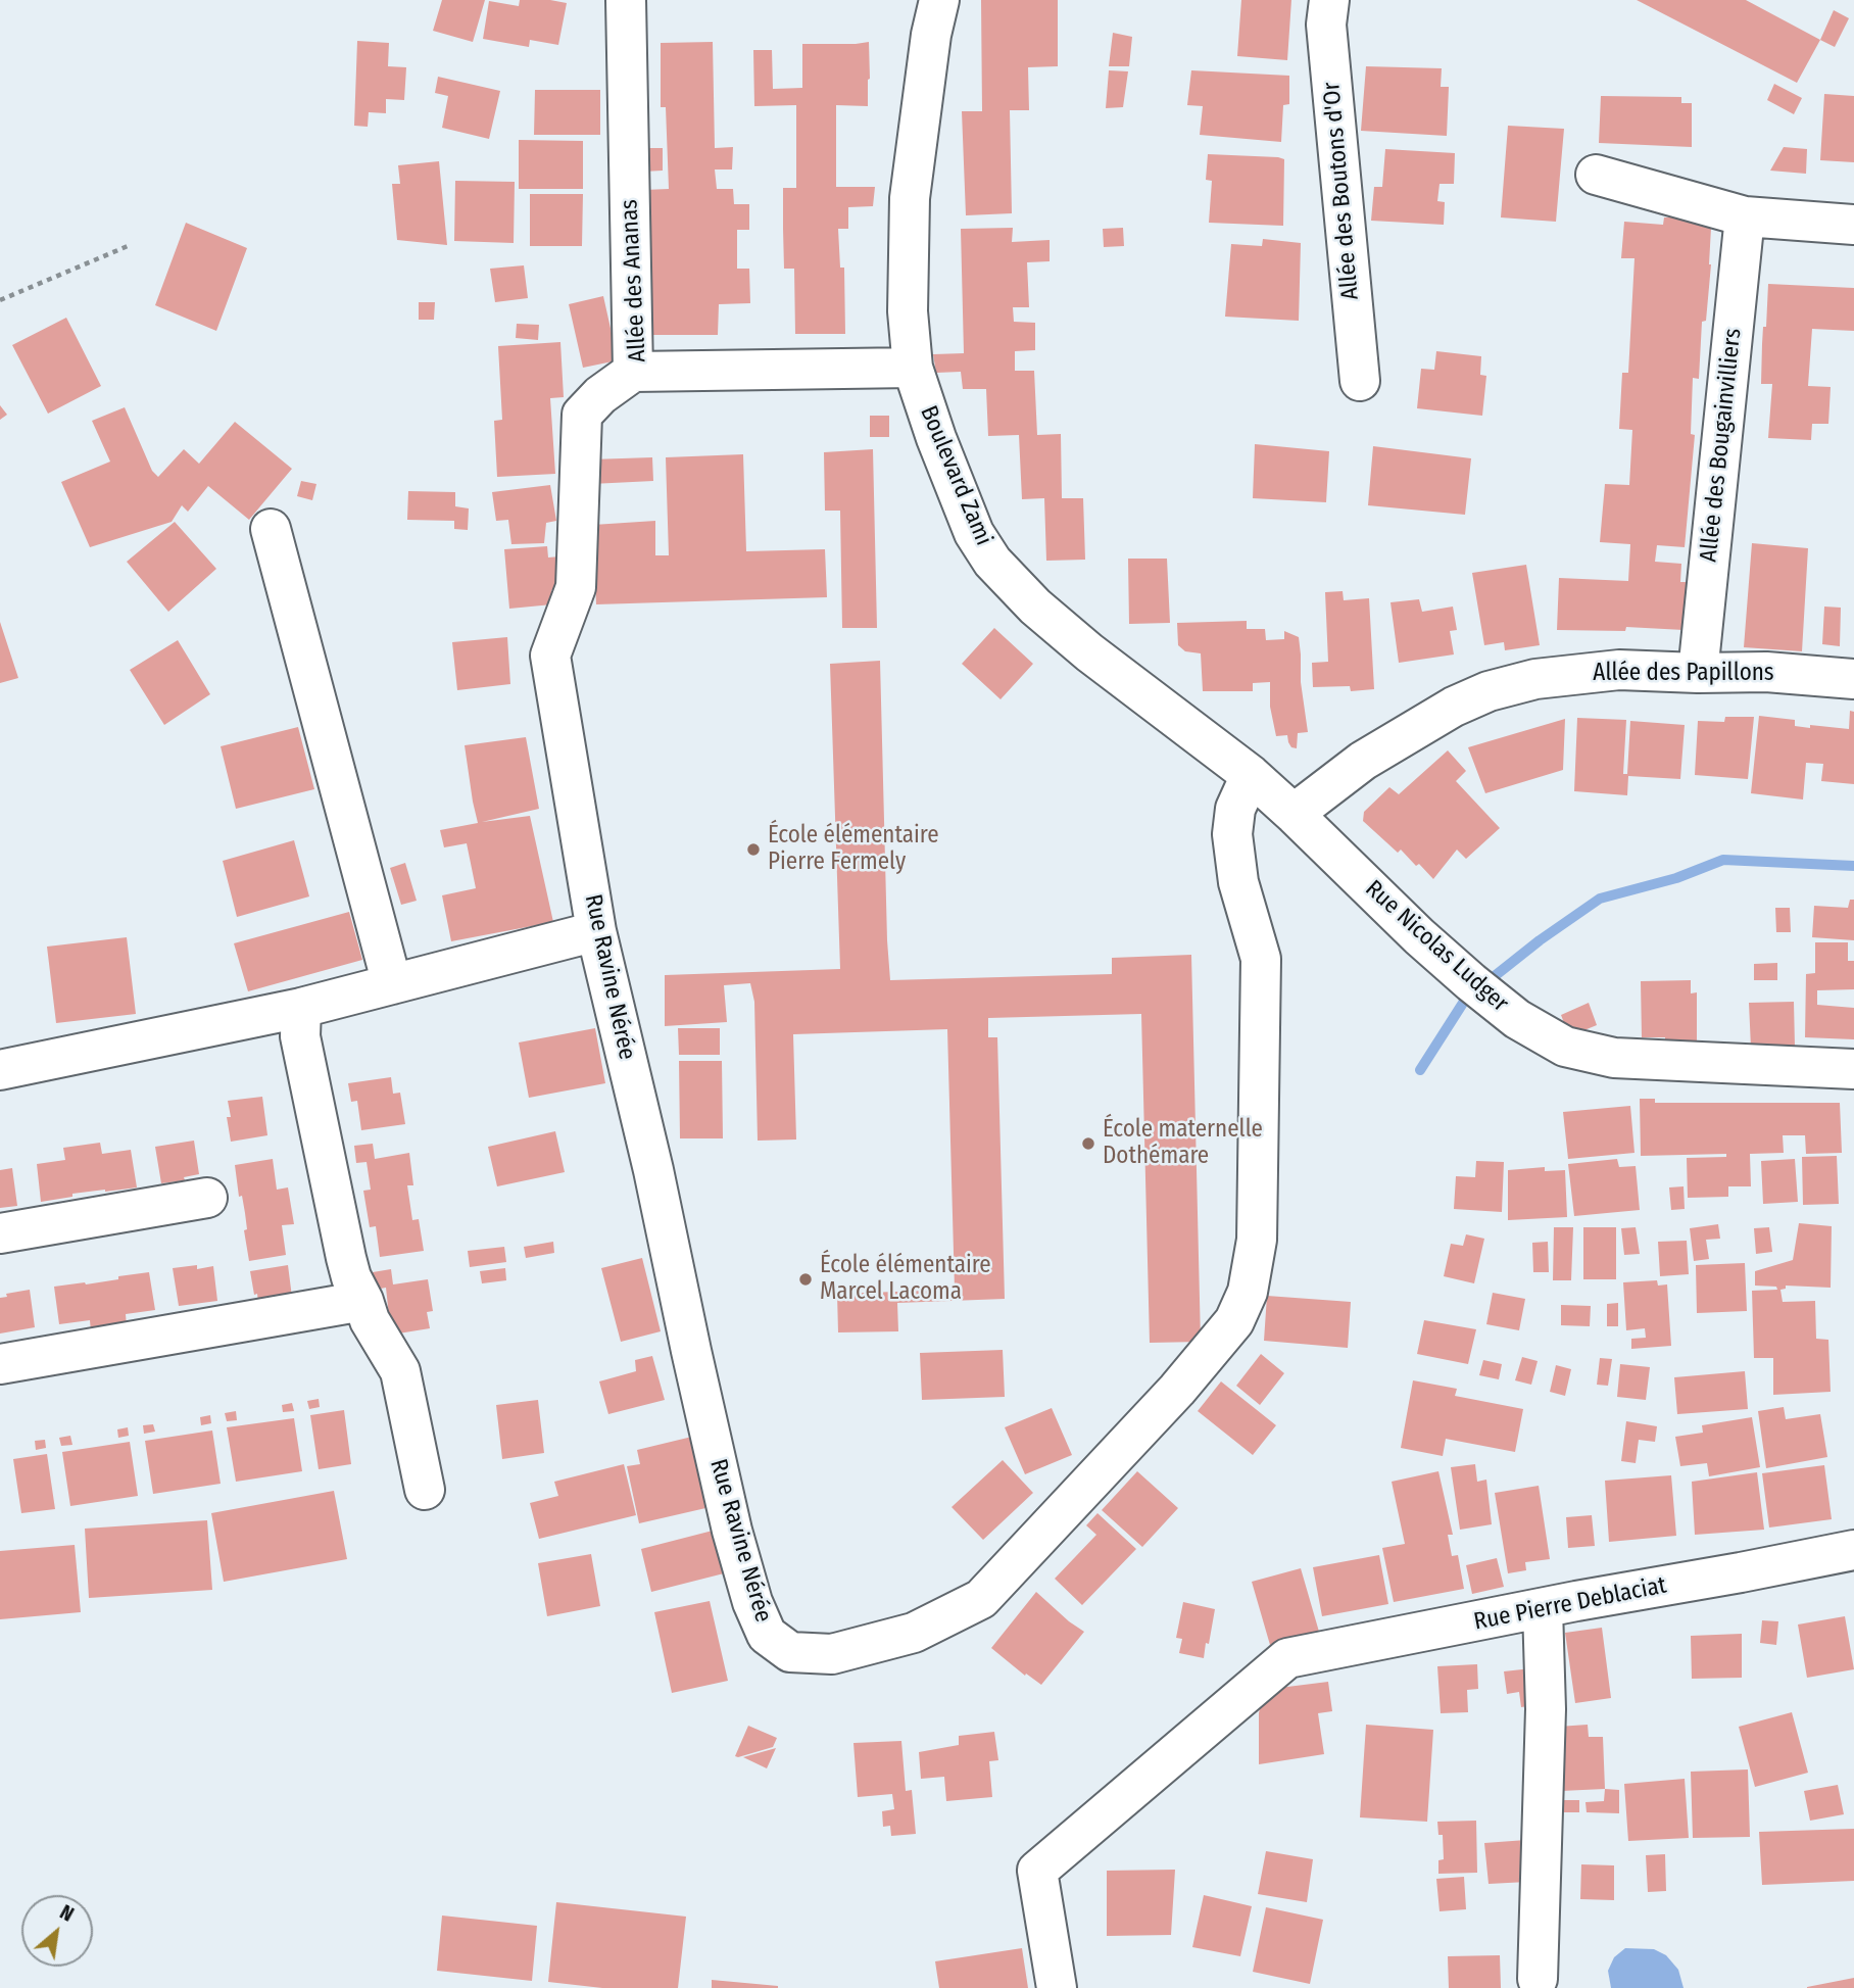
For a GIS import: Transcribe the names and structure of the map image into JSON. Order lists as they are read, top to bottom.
{
  "streets": {
    "street": [
      "Allée des Boutons d'Or",
      "Allée des Ananas",
      "Allée des Bougainvilliers",
      "Boulevard Zami",
      "Allée des Papillons",
      "Rue Nicolas Ludger",
      "Rue Ravine Nérée",
      "Rue Pierre Deblaciat"
    ]
  },
  "crossings": [
    ["Allée des Ananas", "Boulevard Zami"],
    ["Allée des Ananas", "Rue Ravine Nérée"],
    ["Allée des Bougainvilliers", "Allée des Papillons"],
    ["Boulevard Zami", "Allée des Papillons"],
    ["Boulevard Zami", "Rue Nicolas Ludger"],
    ["Boulevard Zami", "Rue Ravine Nérée"],
    ["Allée des Papillons", "Rue Nicolas Ludger"]
  ],
  "places": ["École élémentaire Pierre Fermely", "École maternelle Dothémare", "École élémentaire Marcel Lacoma"],
  "north": "top right"
}
